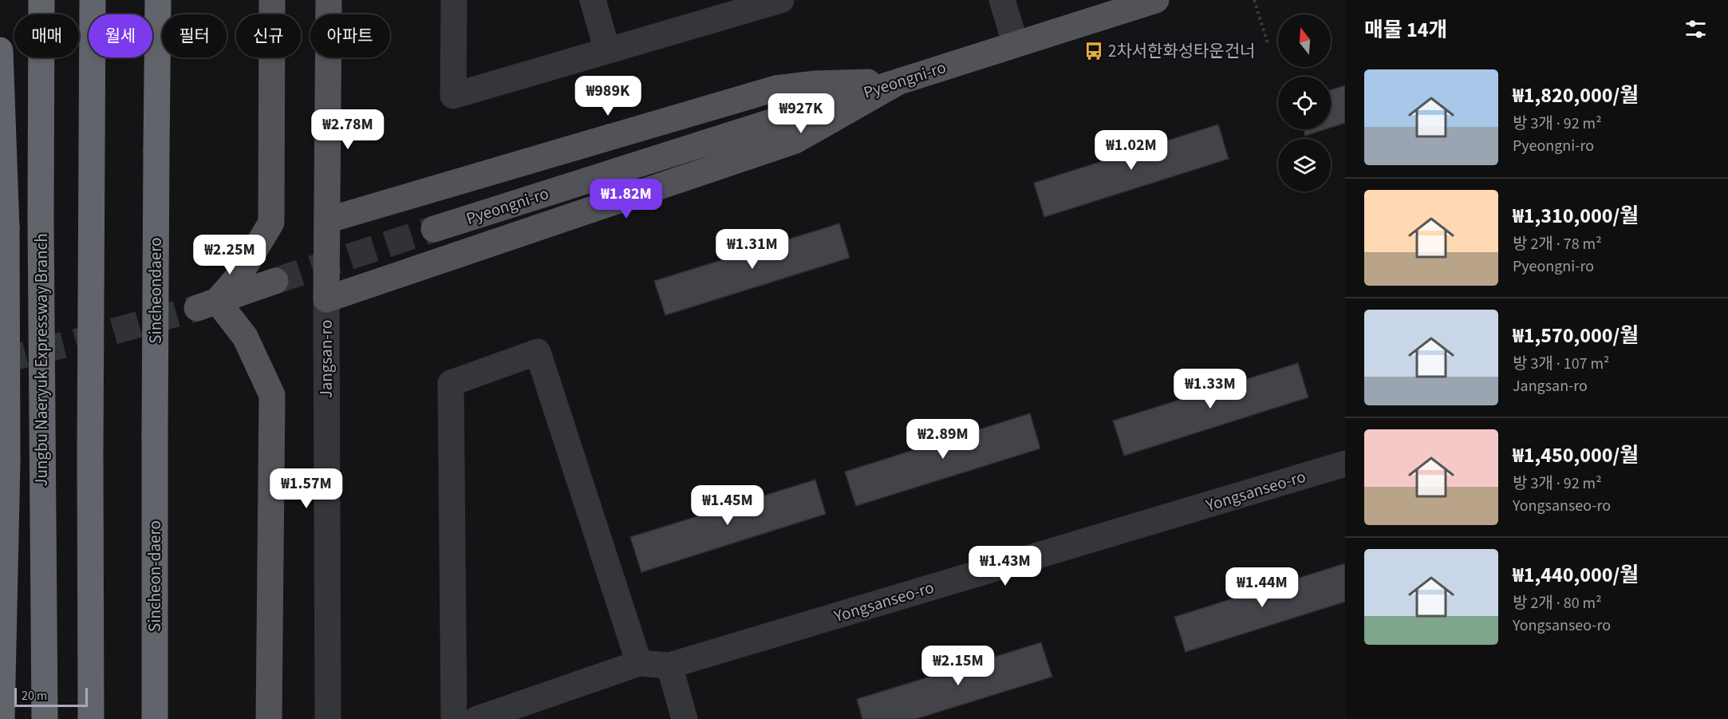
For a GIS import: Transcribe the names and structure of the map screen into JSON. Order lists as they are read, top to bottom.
{
  "streets": {
    "highway": ["Sincheondaero", "Jungbu Naeryuk Expressway Branch", "Sincheon-daero"],
    "main road": ["Pyeongni-ro", "Jangsan-ro"],
    "street": ["Yongsanseo-ro"]
  },
  "crossings": [
    ["Sincheondaero", "Sincheon-daero"]
  ],
  "places": {
    "bus stop": ["2차서한화성타운건너"]
  },
  "scale_bar": "20 m",
  "north": "top",
  "page": {
    "heading": "매물 14개",
    "chip": [
      "매매",
      "월세",
      "필터",
      "신규",
      "아파트"
    ],
    "list": [
      {
        "name": "₩1,820,000/월",
        "note": "방 3개 · 92 m² · Pyeongni-ro"
      },
      {
        "name": "₩1,310,000/월",
        "note": "방 2개 · 78 m² · Pyeongni-ro"
      },
      {
        "name": "₩1,570,000/월",
        "note": "방 3개 · 107 m² · Jangsan-ro"
      },
      {
        "name": "₩1,450,000/월",
        "note": "방 3개 · 92 m² · Yongsanseo-ro"
      },
      {
        "name": "₩1,440,000/월",
        "note": "방 2개 · 80 m² · Yongsanseo-ro"
      }
    ],
    "price": [
      "₩989K",
      "₩927K",
      "₩2.78M",
      "₩1.02M",
      "₩1.82M",
      "₩1.31M",
      "₩2.25M",
      "₩1.33M",
      "₩2.89M",
      "₩1.57M",
      "₩1.45M",
      "₩1.43M",
      "₩1.44M",
      "₩2.15M"
    ],
    "scale": "20 m"
  }
}
